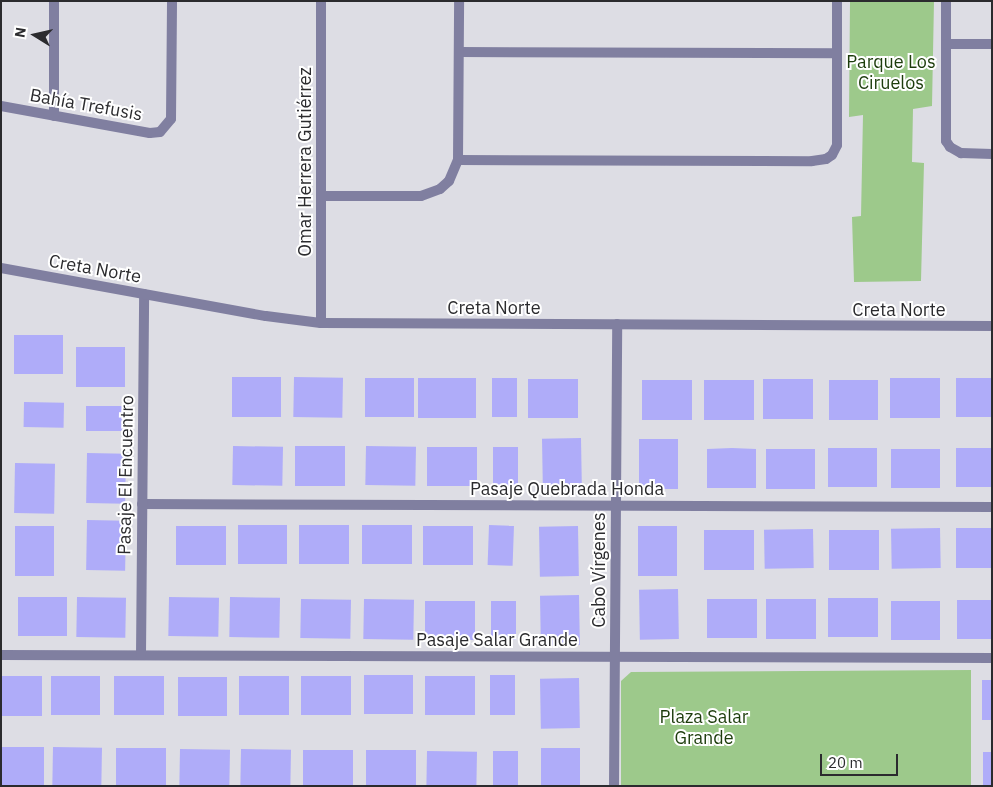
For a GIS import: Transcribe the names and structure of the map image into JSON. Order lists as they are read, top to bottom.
{
  "streets": {
    "street": [
      "Bahía Trefusis",
      "Omar Herrera Gutiérrez",
      "Creta Norte",
      "Pasaje El Encuentro",
      "Pasaje Quebrada Honda",
      "Cabo Vírgenes",
      "Pasaje Salar Grande"
    ]
  },
  "crossings": [
    ["Omar Herrera Gutiérrez", "Creta Norte"],
    ["Creta Norte", "Pasaje El Encuentro"],
    ["Creta Norte", "Cabo Vírgenes"],
    ["Pasaje El Encuentro", "Pasaje Quebrada Honda"],
    ["Pasaje El Encuentro", "Pasaje Salar Grande"],
    ["Pasaje Quebrada Honda", "Cabo Vírgenes"],
    ["Cabo Vírgenes", "Pasaje Salar Grande"]
  ],
  "parks": ["Parque Los Ciruelos", "Plaza Salar Grande"],
  "scale_bar": "20 m",
  "north": "left"
}
